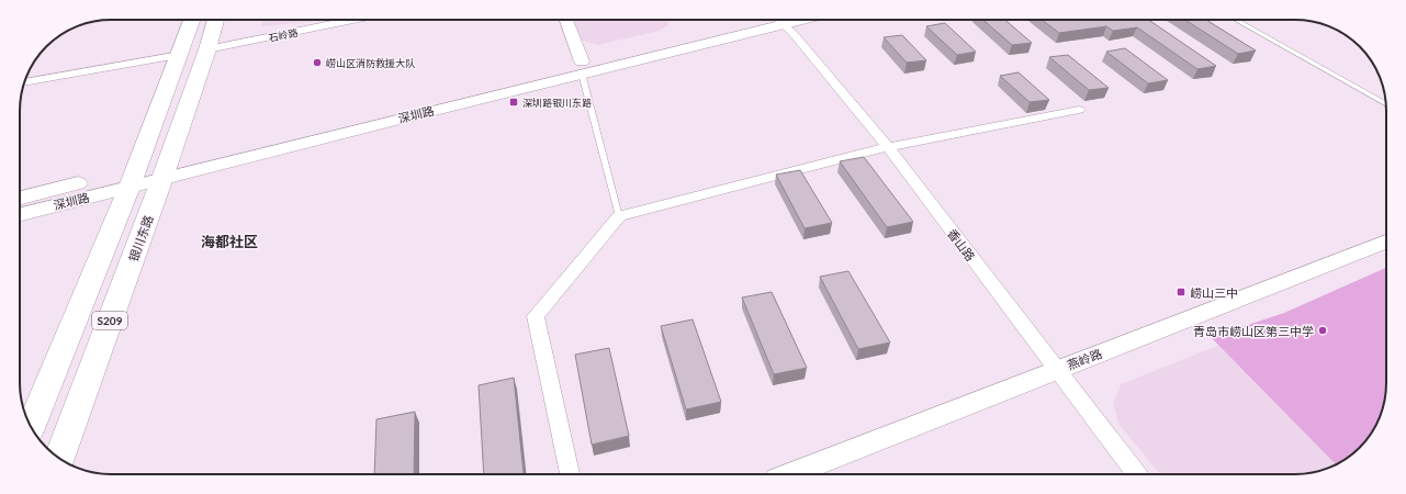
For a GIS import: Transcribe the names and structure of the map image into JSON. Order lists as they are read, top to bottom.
{
  "streets": {
    "main road": ["深圳路", "银川东路", "S209"],
    "street": ["石岭路", "香山路", "燕岭路"]
  },
  "crossings": [
    ["石岭路", "银川东路"],
    ["深圳路", "银川东路"],
    ["深圳路", "S209"],
    ["香山路", "燕岭路"]
  ],
  "districts": ["海都社区"],
  "places": {
    "other": ["崂山区消防救援大队", "青岛市崂山区第三中学"],
    "transit": ["深圳路银川东路", "崂山三中"]
  }
}
